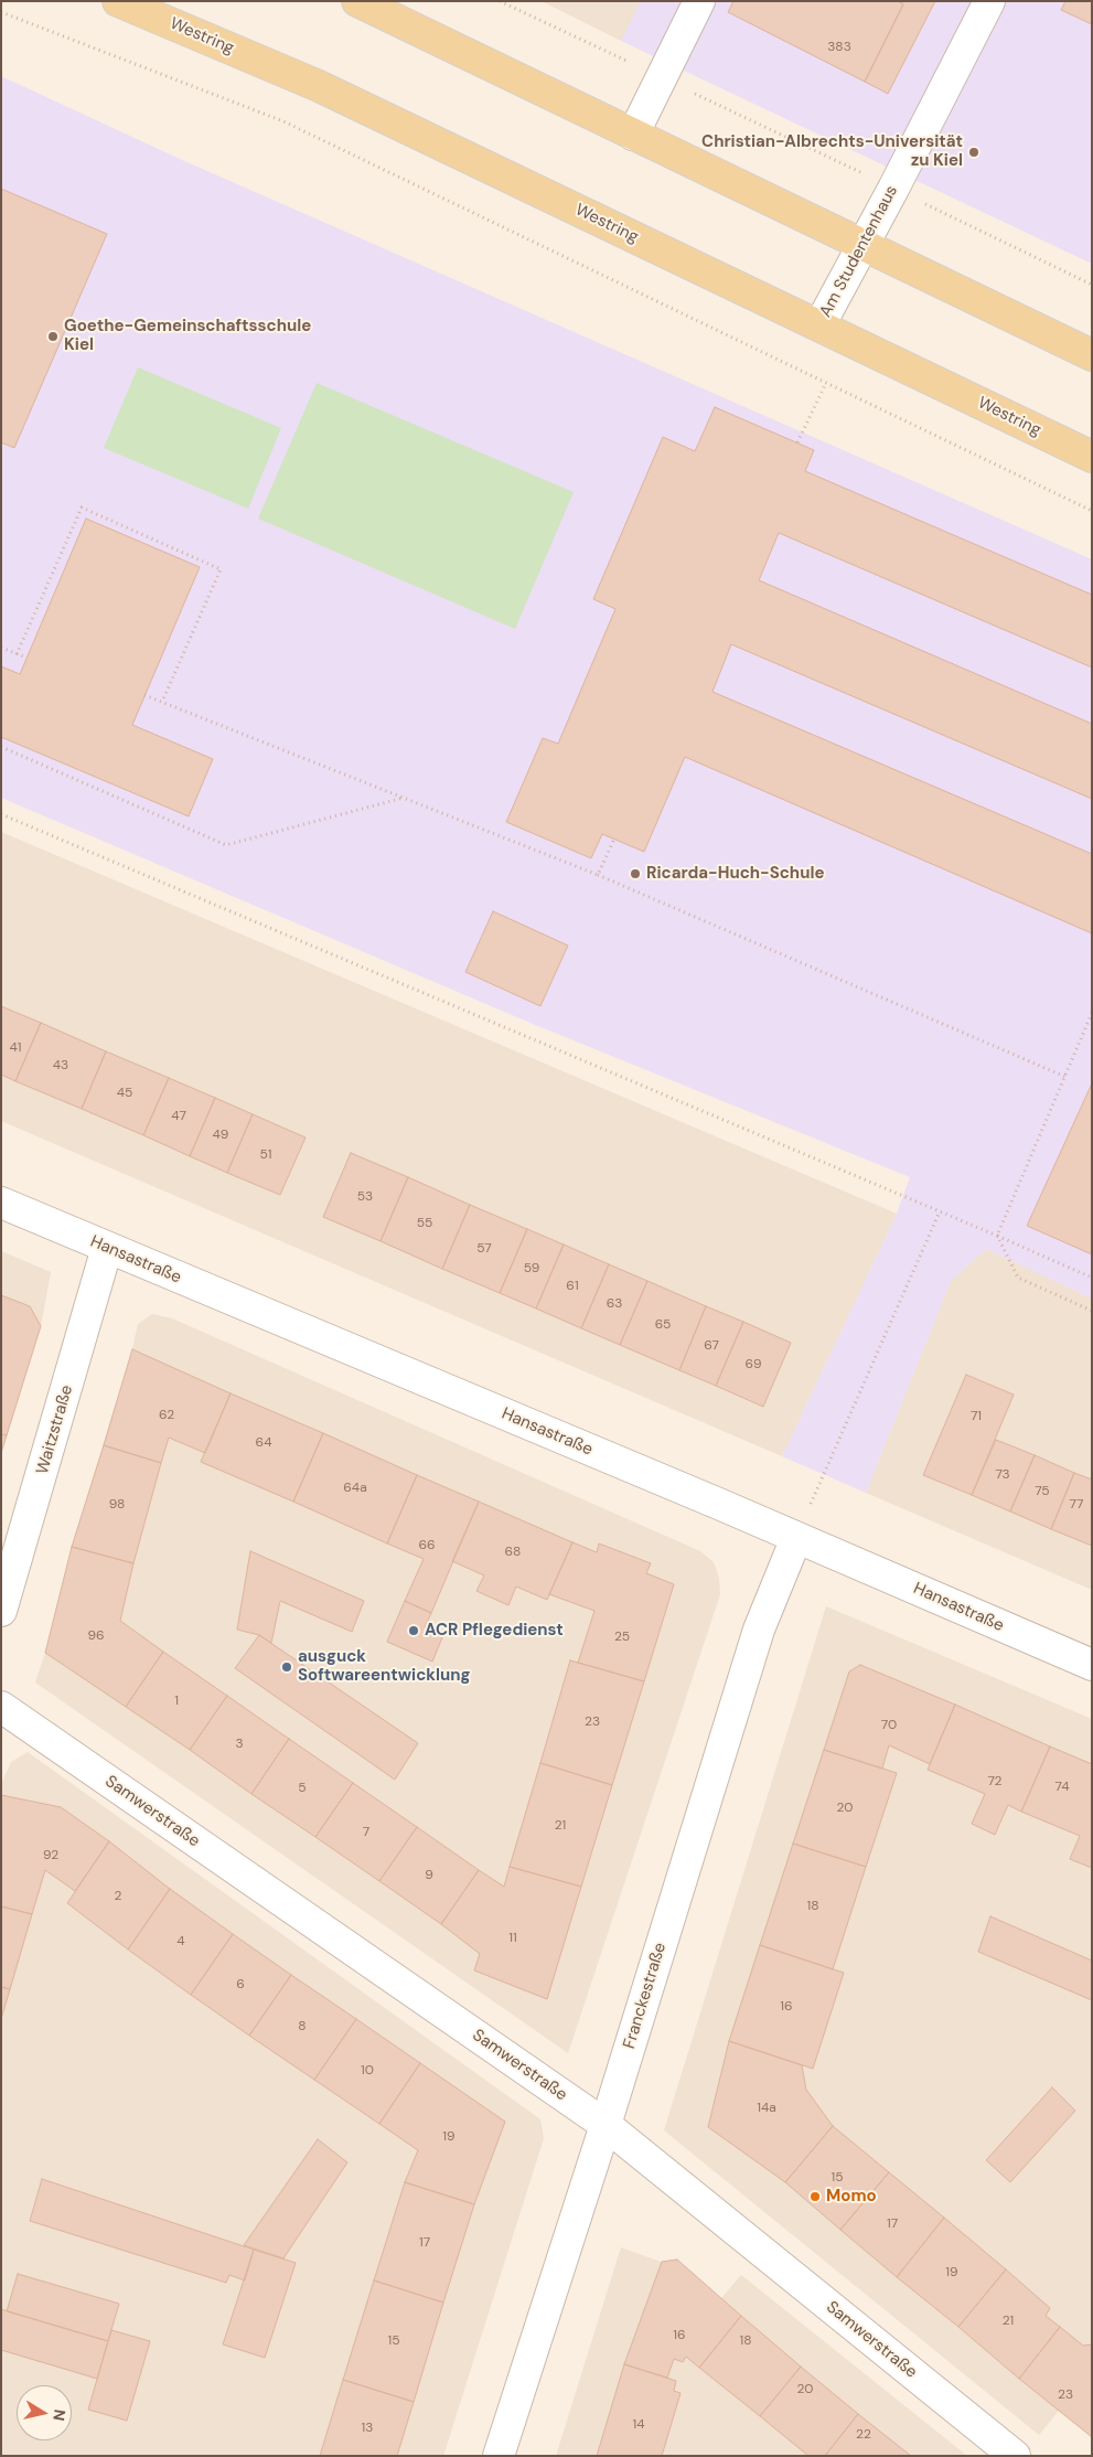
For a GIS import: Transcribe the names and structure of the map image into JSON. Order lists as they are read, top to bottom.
{
  "streets": {
    "main road": ["Westring"],
    "street": [
      "Am Studentenhaus",
      "Hansastraße",
      "Waitzstraße",
      "Samwerstraße",
      "Franckestraße"
    ]
  },
  "crossings": [
    ["Westring", "Am Studentenhaus"],
    ["Hansastraße", "Waitzstraße"],
    ["Hansastraße", "Franckestraße"],
    ["Samwerstraße", "Franckestraße"]
  ],
  "places": [
    "Christian-Albrechts-Universität zu Kiel",
    "Goethe-Gemeinschaftsschule Kiel",
    "Ricarda-Huch-Schule",
    "ACR Pflegedienst",
    "ausguck Softwareentwicklung",
    "Momo"
  ],
  "house_numbers": [
    "383",
    "41",
    "43",
    "45",
    "47",
    "49",
    "51",
    "53",
    "55",
    "57",
    "59",
    "61",
    "63",
    "65",
    "67",
    "69",
    "62",
    "71",
    "64",
    "73",
    "64a",
    "75",
    "98",
    "77",
    "66",
    "68",
    "96",
    "25",
    "1",
    "23",
    "70",
    "3",
    "72",
    "74",
    "5",
    "20",
    "21",
    "7",
    "92",
    "9",
    "2",
    "18",
    "11",
    "4",
    "6",
    "16",
    "8",
    "10",
    "14a",
    "19",
    "15",
    "17",
    "17",
    "19",
    "21",
    "16",
    "15",
    "18",
    "20",
    "23",
    "14",
    "13",
    "22"
  ],
  "north": "right"
}
